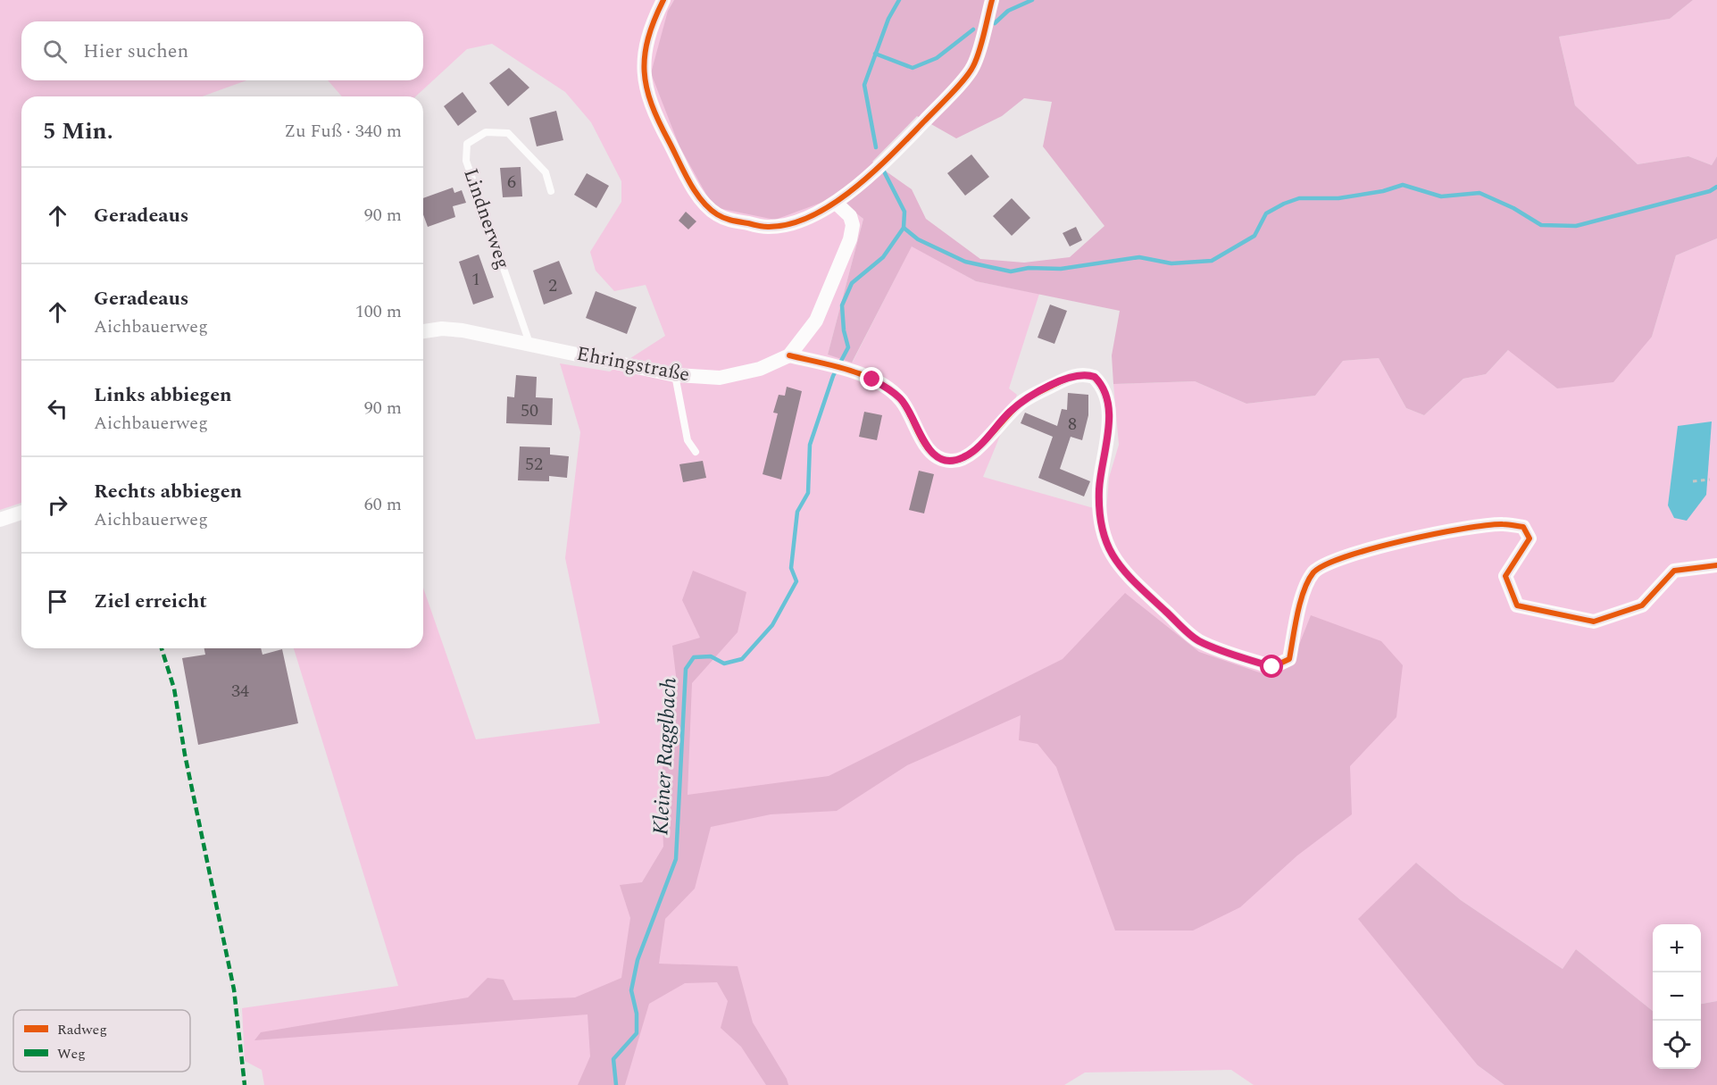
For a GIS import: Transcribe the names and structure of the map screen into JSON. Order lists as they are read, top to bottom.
{
  "streets": {
    "street": ["Ehringstraße"],
    "lane": ["Lindnerweg"]
  },
  "crossings": [
    ["Lindnerweg", "Ehringstraße"]
  ],
  "water": ["Kleiner Ragglbach"],
  "house_numbers": [
    "6",
    "1",
    "2",
    "50",
    "8",
    "52",
    "34"
  ],
  "legend": ["Radweg", "Weg"],
  "page": {
    "search": "Hier suchen",
    "heading": ["5 Min.", "Zu Fuß · 340 m"],
    "list": [
      ["Geradeaus", "90 m"],
      ["Geradeaus", "Aichbauerweg", "100 m"],
      ["Links abbiegen", "Aichbauerweg", "90 m"],
      ["Rechts abbiegen", "Aichbauerweg", "60 m"],
      "Ziel erreicht"
    ],
    "map_buttons": ["+", "−"]
  }
}
